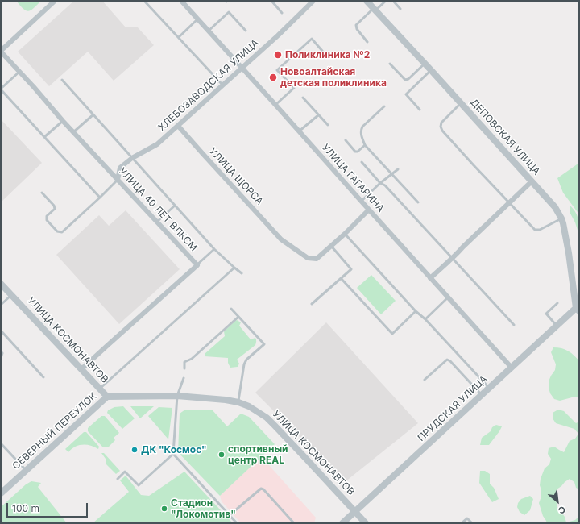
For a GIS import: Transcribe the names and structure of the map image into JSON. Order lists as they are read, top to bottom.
{
  "streets": {
    "street": [
      "ХЛЕБОЗАВОДСКАЯ УЛИЦА",
      "ДЕПОВСКАЯ УЛИЦА",
      "УЛИЦА ЩОРСА",
      "УЛИЦА ГАГАРИНА",
      "УЛИЦА 40 ЛЕТ ВЛКСМ",
      "УЛИЦА КОСМОНАВТОВ",
      "ПРУДСКАЯ УЛИЦА",
      "СЕВЕРНЫЙ ПЕРЕУЛОК"
    ]
  },
  "crossings": [
    ["ХЛЕБОЗАВОДСКАЯ УЛИЦА", "УЛИЦА ЩОРСА"],
    ["ХЛЕБОЗАВОДСКАЯ УЛИЦА", "УЛИЦА ГАГАРИНА"],
    ["ХЛЕБОЗАВОДСКАЯ УЛИЦА", "УЛИЦА 40 ЛЕТ ВЛКСМ"],
    ["ДЕПОВСКАЯ УЛИЦА", "ПРУДСКАЯ УЛИЦА"],
    ["УЛИЦА ЩОРСА", "УЛИЦА ГАГАРИНА"],
    ["УЛИЦА ГАГАРИНА", "ПРУДСКАЯ УЛИЦА"],
    ["УЛИЦА 40 ЛЕТ ВЛКСМ", "УЛИЦА КОСМОНАВТОВ"],
    ["УЛИЦА КОСМОНАВТОВ", "ПРУДСКАЯ УЛИЦА"],
    ["УЛИЦА КОСМОНАВТОВ", "СЕВЕРНЫЙ ПЕРЕУЛОК"]
  ],
  "places": [
    "Поликлиника №2",
    "Новоалтайская детская поликлиника",
    "ДК \"Космос\"",
    "спортивный центр REAL",
    "Стадион \"Локомотив\""
  ],
  "scale_bar": "100 m",
  "north": "bottom right"
}
